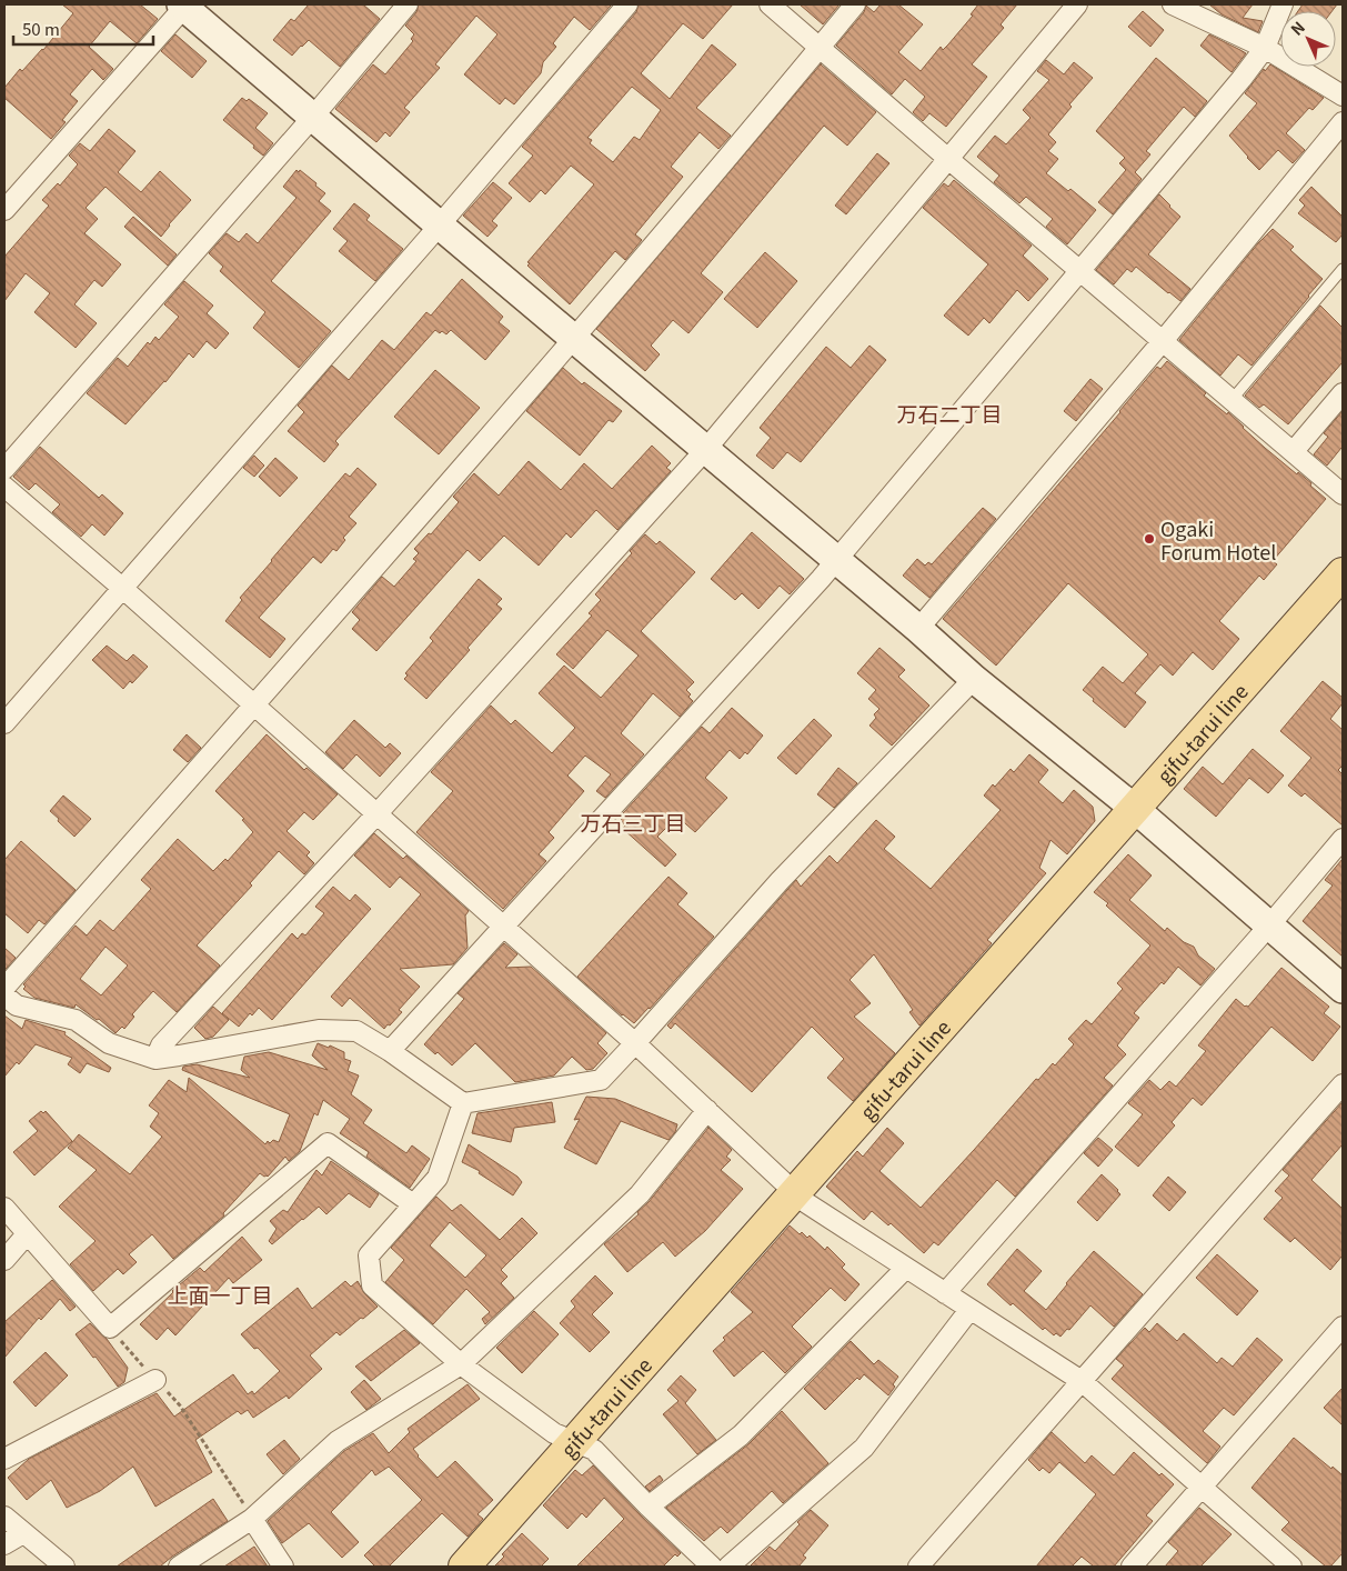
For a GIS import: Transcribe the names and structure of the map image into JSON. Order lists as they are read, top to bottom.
{
  "streets": {
    "main road": ["gifu-tarui line"]
  },
  "districts": ["万石二丁目", "万石三丁目", "上面一丁目"],
  "places": ["Ogaki Forum Hotel"],
  "scale_bar": "50 m",
  "north": "top left"
}
